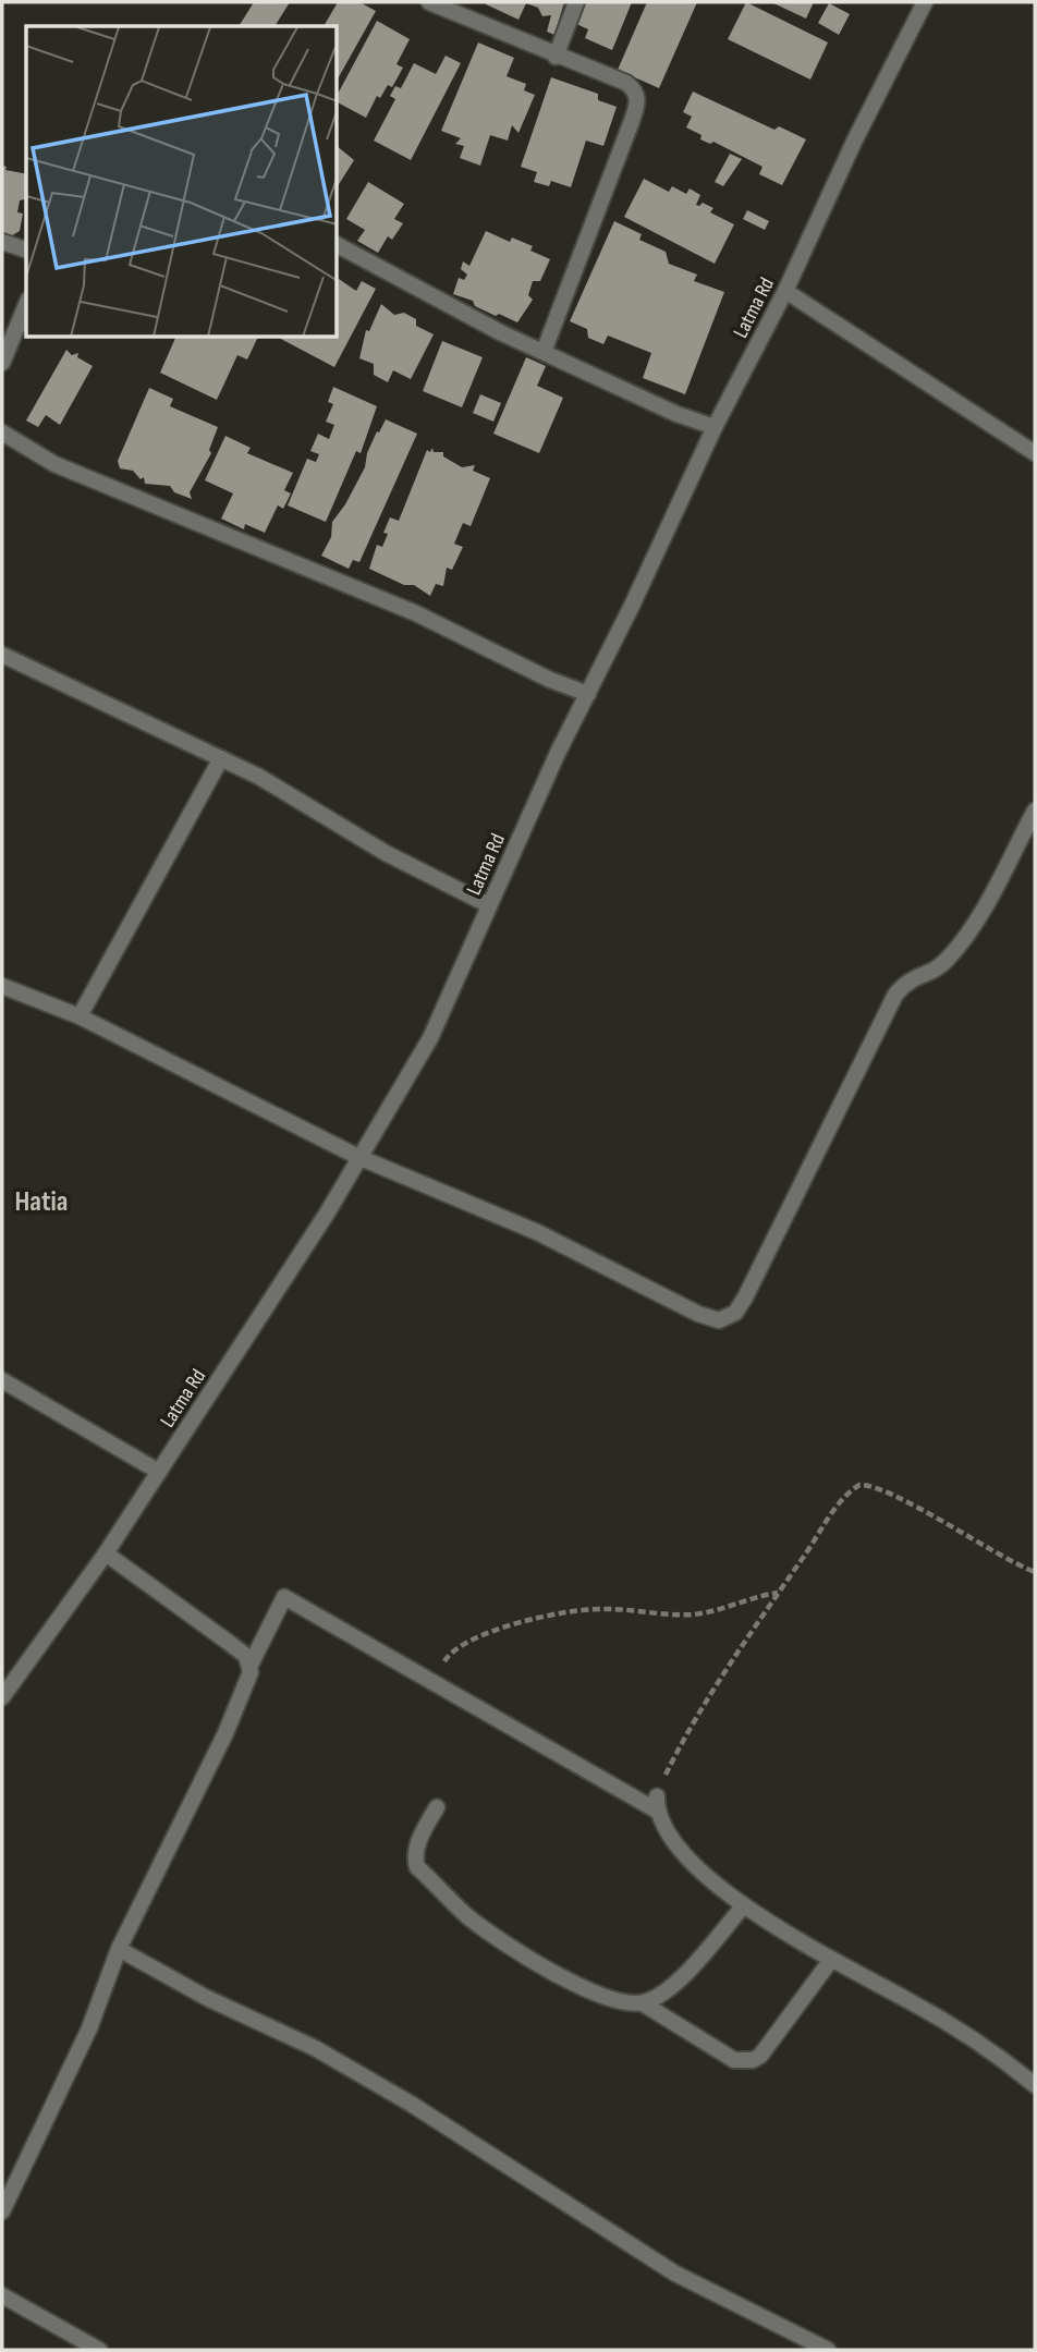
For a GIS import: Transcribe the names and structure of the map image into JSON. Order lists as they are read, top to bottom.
{
  "streets": {
    "street": ["Latma Rd"]
  },
  "districts": ["Hatia"]
}
